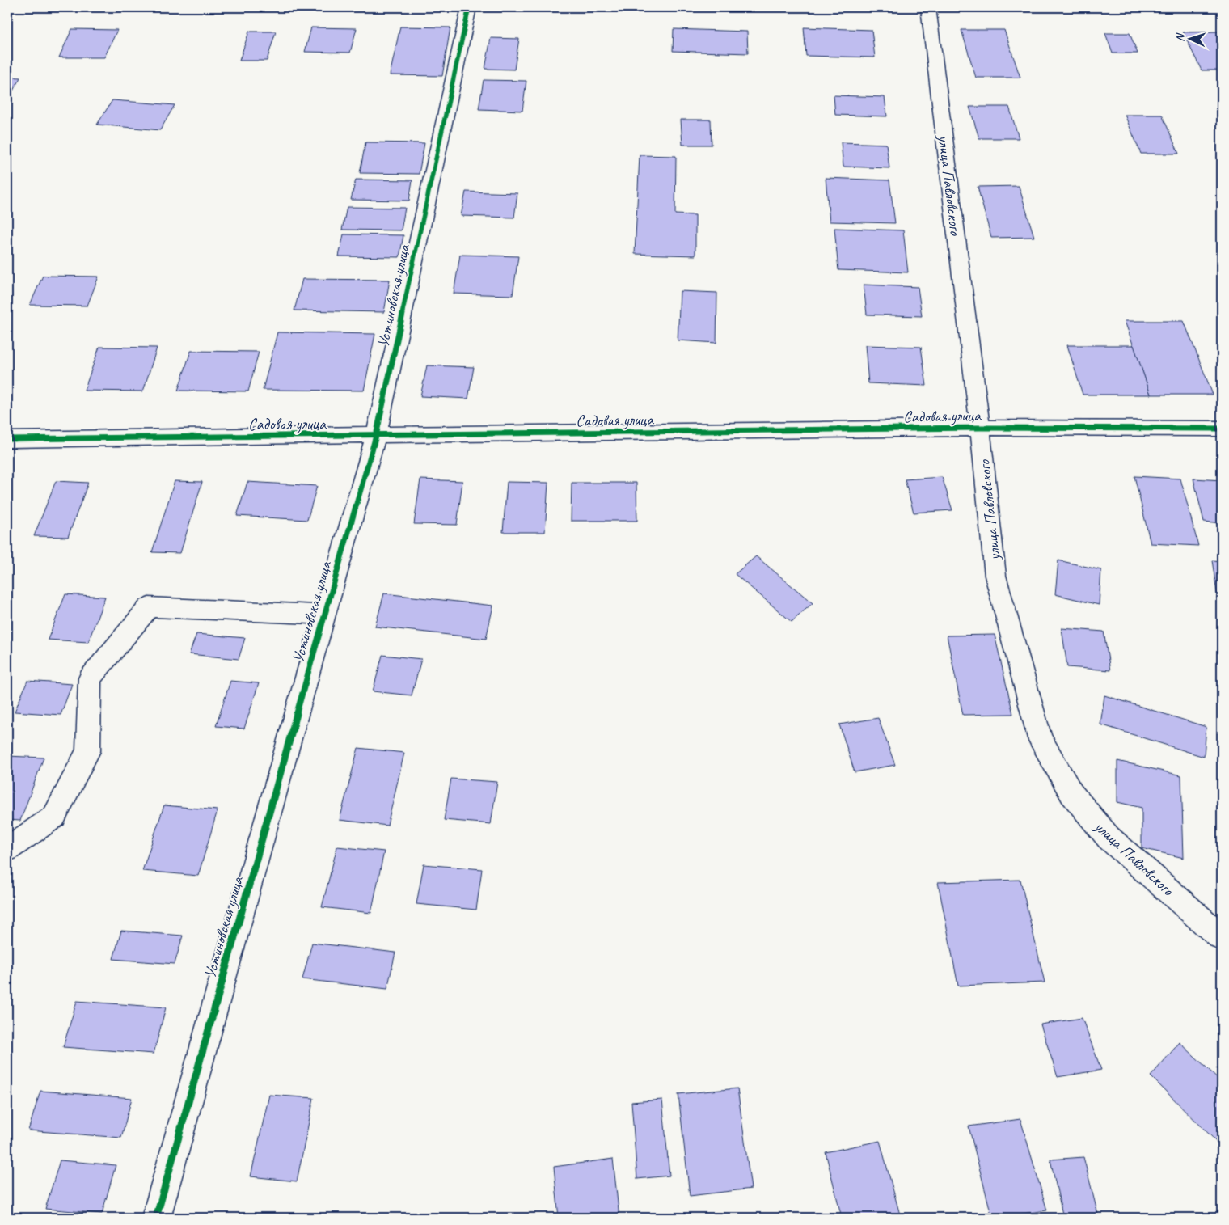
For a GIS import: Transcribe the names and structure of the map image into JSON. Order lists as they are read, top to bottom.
{
  "streets": {
    "street": ["улица Павловского", "Устиновская улица", "Садовая улица"]
  },
  "crossings": [
    ["улица Павловского", "Садовая улица"],
    ["Устиновская улица", "Садовая улица"]
  ],
  "north": "left"
}
